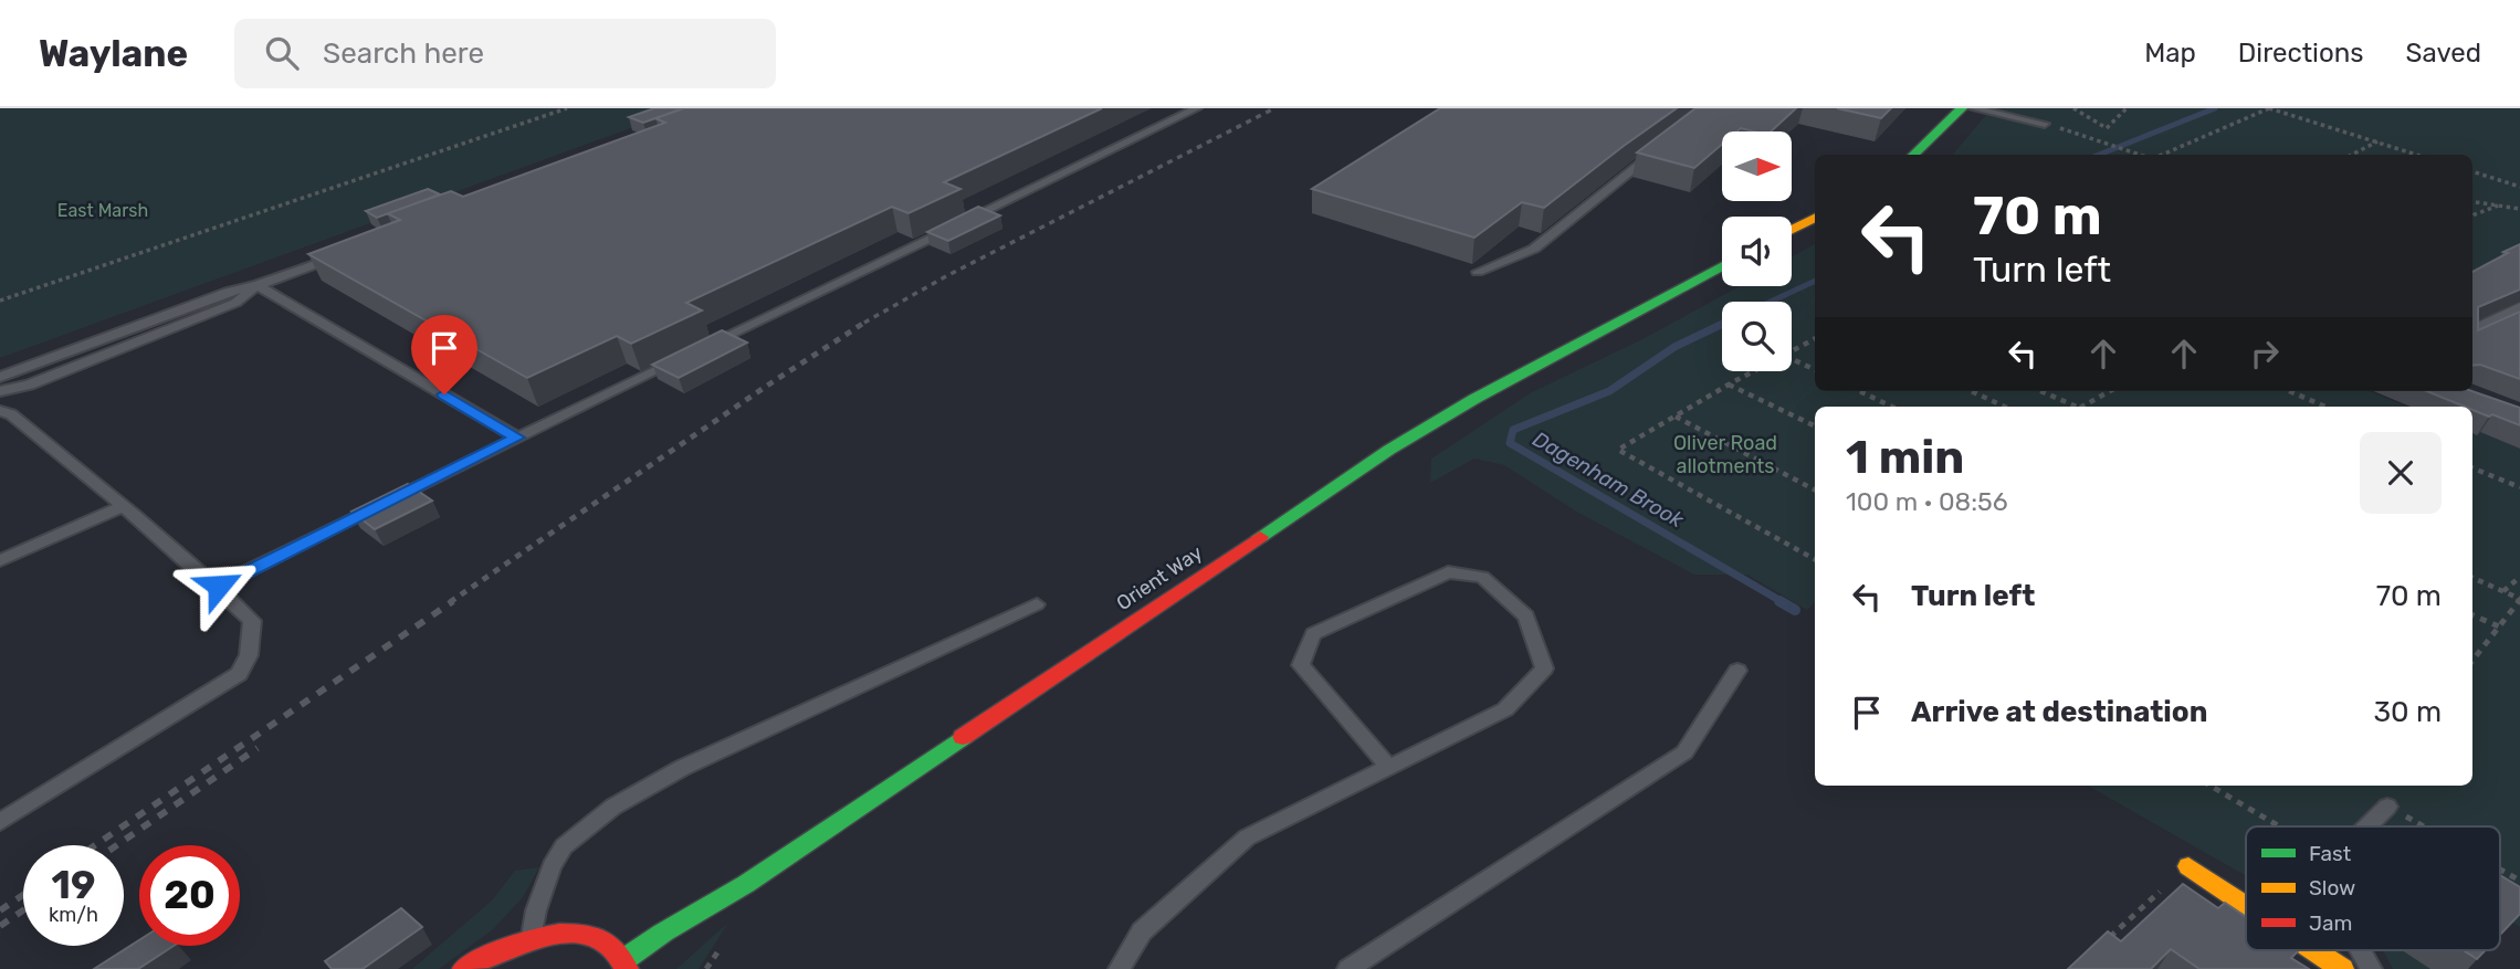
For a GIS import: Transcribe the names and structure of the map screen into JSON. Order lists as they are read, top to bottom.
{
  "streets": {
    "street": ["Orient Way"]
  },
  "water": ["Dagenham Brook"],
  "parks": ["East Marsh", "Oliver Road allotments"],
  "legend": ["Fast", "Slow", "Jam"],
  "north": "right",
  "page": {
    "header": "Waylane",
    "search": "Search here",
    "nav": ["Map", "Directions", "Saved"],
    "turn": ["70 m", "Turn left"],
    "heading": ["1 min", "100 m · 08:56"],
    "list": [
      {
        "name": "Turn left",
        "value": "70 m"
      },
      {
        "name": "Arrive at destination",
        "value": "30 m"
      }
    ],
    "speed": "19 km/h",
    "limit": "20"
  }
}
